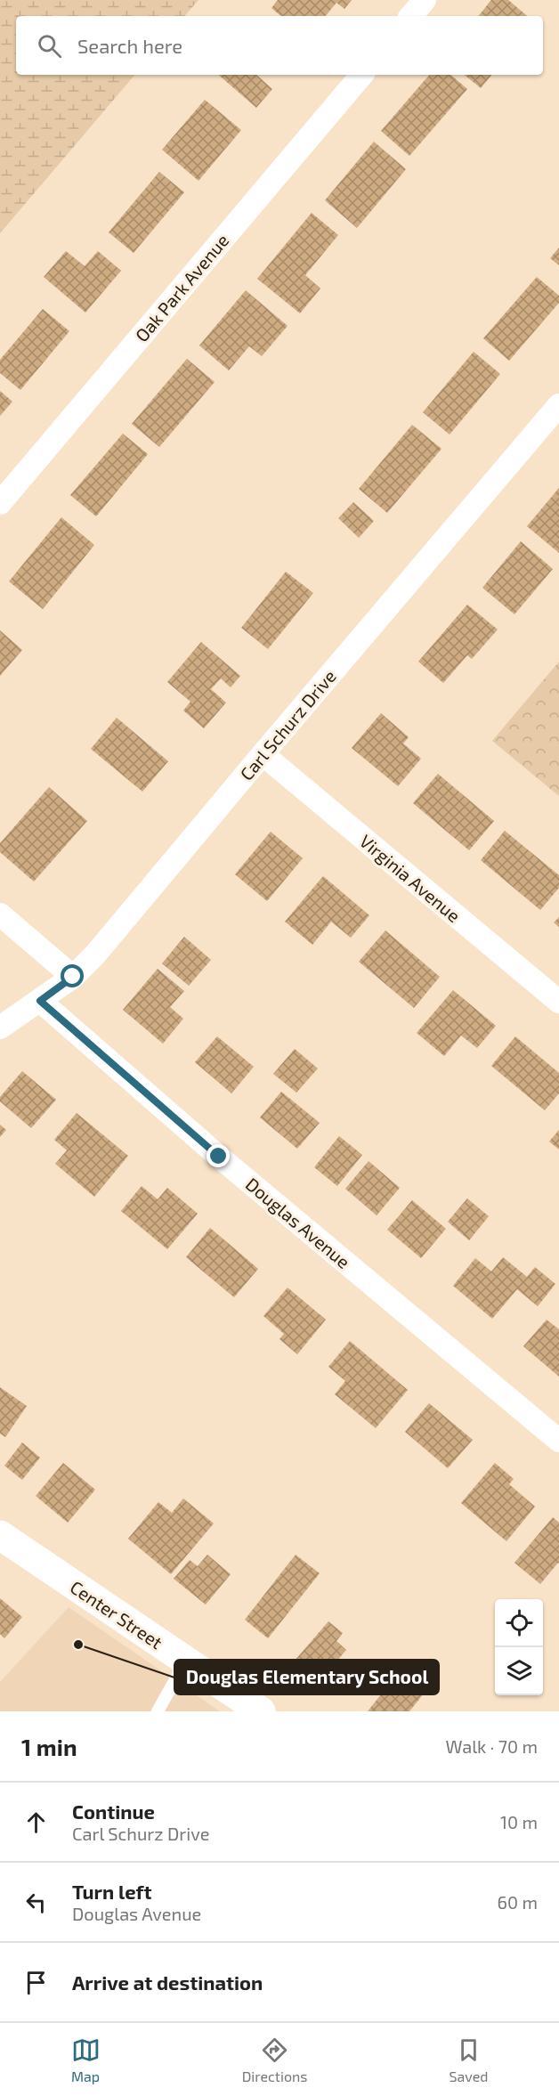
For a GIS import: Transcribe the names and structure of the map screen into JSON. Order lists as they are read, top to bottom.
{
  "streets": {
    "street": [
      "Oak Park Avenue",
      "Carl Schurz Drive",
      "Virginia Avenue",
      "Douglas Avenue",
      "Center Street"
    ]
  },
  "crossings": [
    ["Carl Schurz Drive", "Virginia Avenue"],
    ["Carl Schurz Drive", "Douglas Avenue"]
  ],
  "places": ["Douglas Elementary School"],
  "page": {
    "search": "Search here",
    "heading": ["1 min", "Walk · 70 m"],
    "list": [
      ["Continue", "Carl Schurz Drive", "10 m"],
      ["Turn left", "Douglas Avenue", "60 m"],
      "Arrive at destination"
    ],
    "nav": ["Map", "Directions", "Saved"]
  }
}
